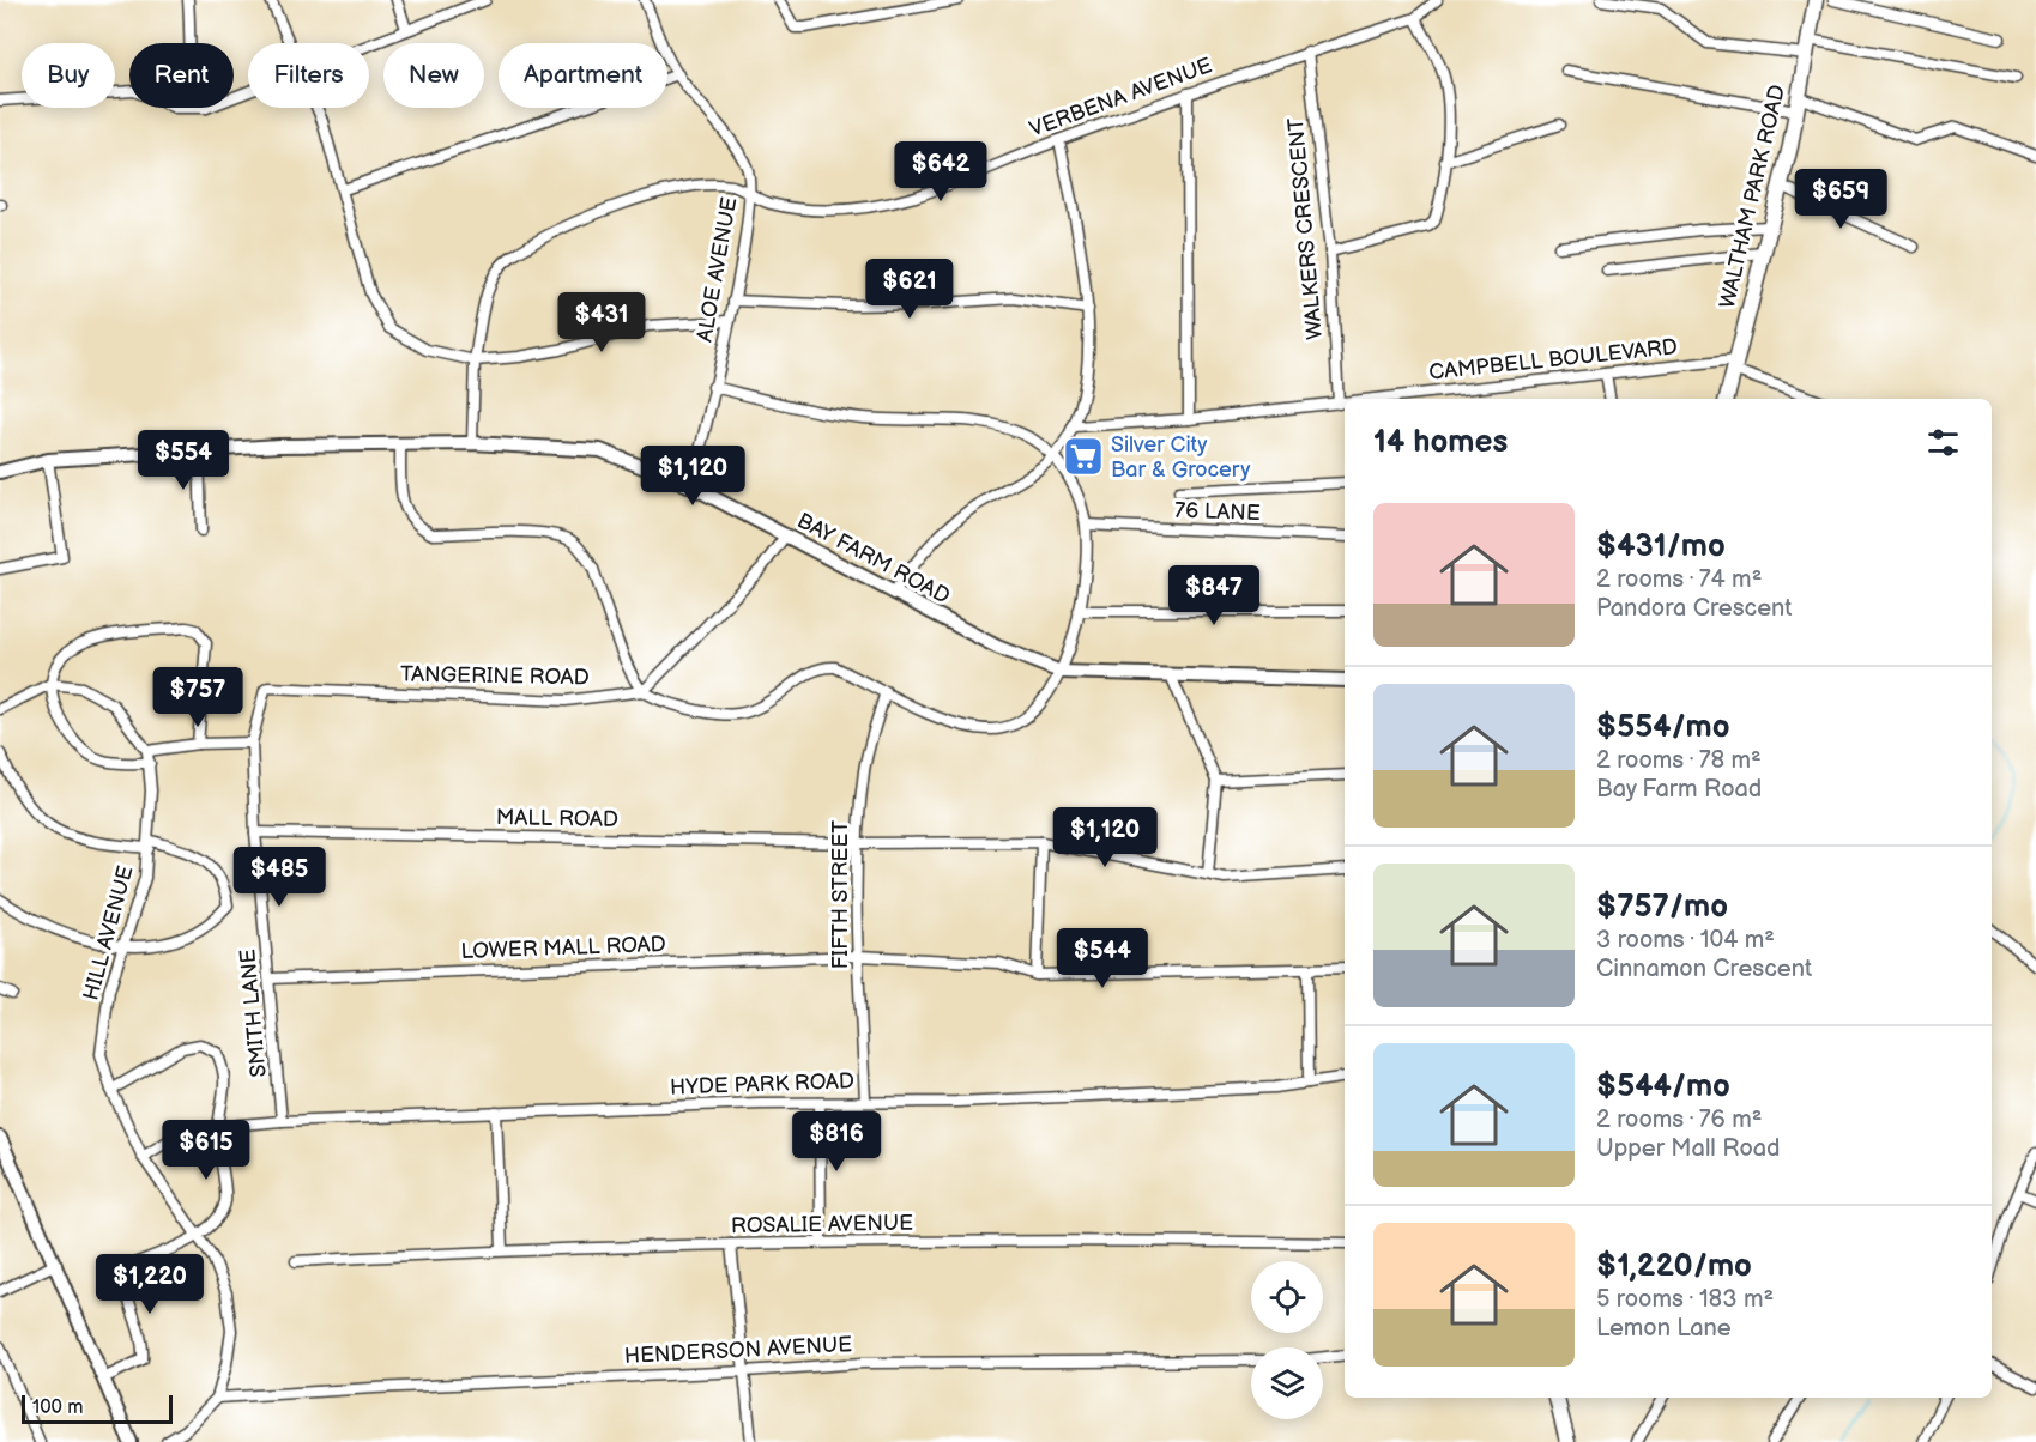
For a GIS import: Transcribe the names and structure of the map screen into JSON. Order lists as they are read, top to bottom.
{
  "streets": {
    "main road": ["WALTHAM PARK ROAD"],
    "street": [
      "VERBENA AVENUE",
      "WALKERS CRESCENT",
      "ALOE AVENUE",
      "CAMPBELL BOULEVARD",
      "76 LANE",
      "BAY FARM ROAD",
      "TANGERINE ROAD",
      "MALL ROAD",
      "FIFTH STREET",
      "HILL AVENUE",
      "LOWER MALL ROAD",
      "SMITH LANE",
      "HYDE PARK ROAD",
      "ROSALIE AVENUE",
      "HENDERSON AVENUE"
    ]
  },
  "crossings": [
    ["VERBENA AVENUE", "WALKERS CRESCENT"],
    ["VERBENA AVENUE", "ALOE AVENUE"],
    ["VERBENA AVENUE", "BAY FARM ROAD"],
    ["WALTHAM PARK ROAD", "CAMPBELL BOULEVARD"],
    ["WALKERS CRESCENT", "CAMPBELL BOULEVARD"],
    ["ALOE AVENUE", "BAY FARM ROAD"],
    ["TANGERINE ROAD", "SMITH LANE"],
    ["MALL ROAD", "FIFTH STREET"],
    ["MALL ROAD", "SMITH LANE"],
    ["FIFTH STREET", "LOWER MALL ROAD"],
    ["FIFTH STREET", "HYDE PARK ROAD"],
    ["HILL AVENUE", "HYDE PARK ROAD"],
    ["HILL AVENUE", "HENDERSON AVENUE"],
    ["LOWER MALL ROAD", "SMITH LANE"],
    ["SMITH LANE", "HYDE PARK ROAD"]
  ],
  "places": {
    "supermarket": ["Silver City Bar & Grocery"]
  },
  "scale_bar": "100 m",
  "page": {
    "chip": [
      "Buy",
      "Rent",
      "Filters",
      "New",
      "Apartment"
    ],
    "price": [
      "$642",
      "$659",
      "$621",
      "$431",
      "$554",
      "$1,120",
      "$847",
      "$757",
      "$1,120",
      "$485",
      "$544",
      "$816",
      "$615",
      "$1,220"
    ],
    "heading": "14 homes",
    "list": [
      {
        "name": "$431/mo",
        "note": "2 rooms · 74 m² · Pandora Crescent"
      },
      {
        "name": "$554/mo",
        "note": "2 rooms · 78 m² · Bay Farm Road"
      },
      {
        "name": "$757/mo",
        "note": "3 rooms · 104 m² · Cinnamon Crescent"
      },
      {
        "name": "$544/mo",
        "note": "2 rooms · 76 m² · Upper Mall Road"
      },
      {
        "name": "$1,220/mo",
        "note": "5 rooms · 183 m² · Lemon Lane"
      }
    ],
    "scale": "100 m"
  }
}
